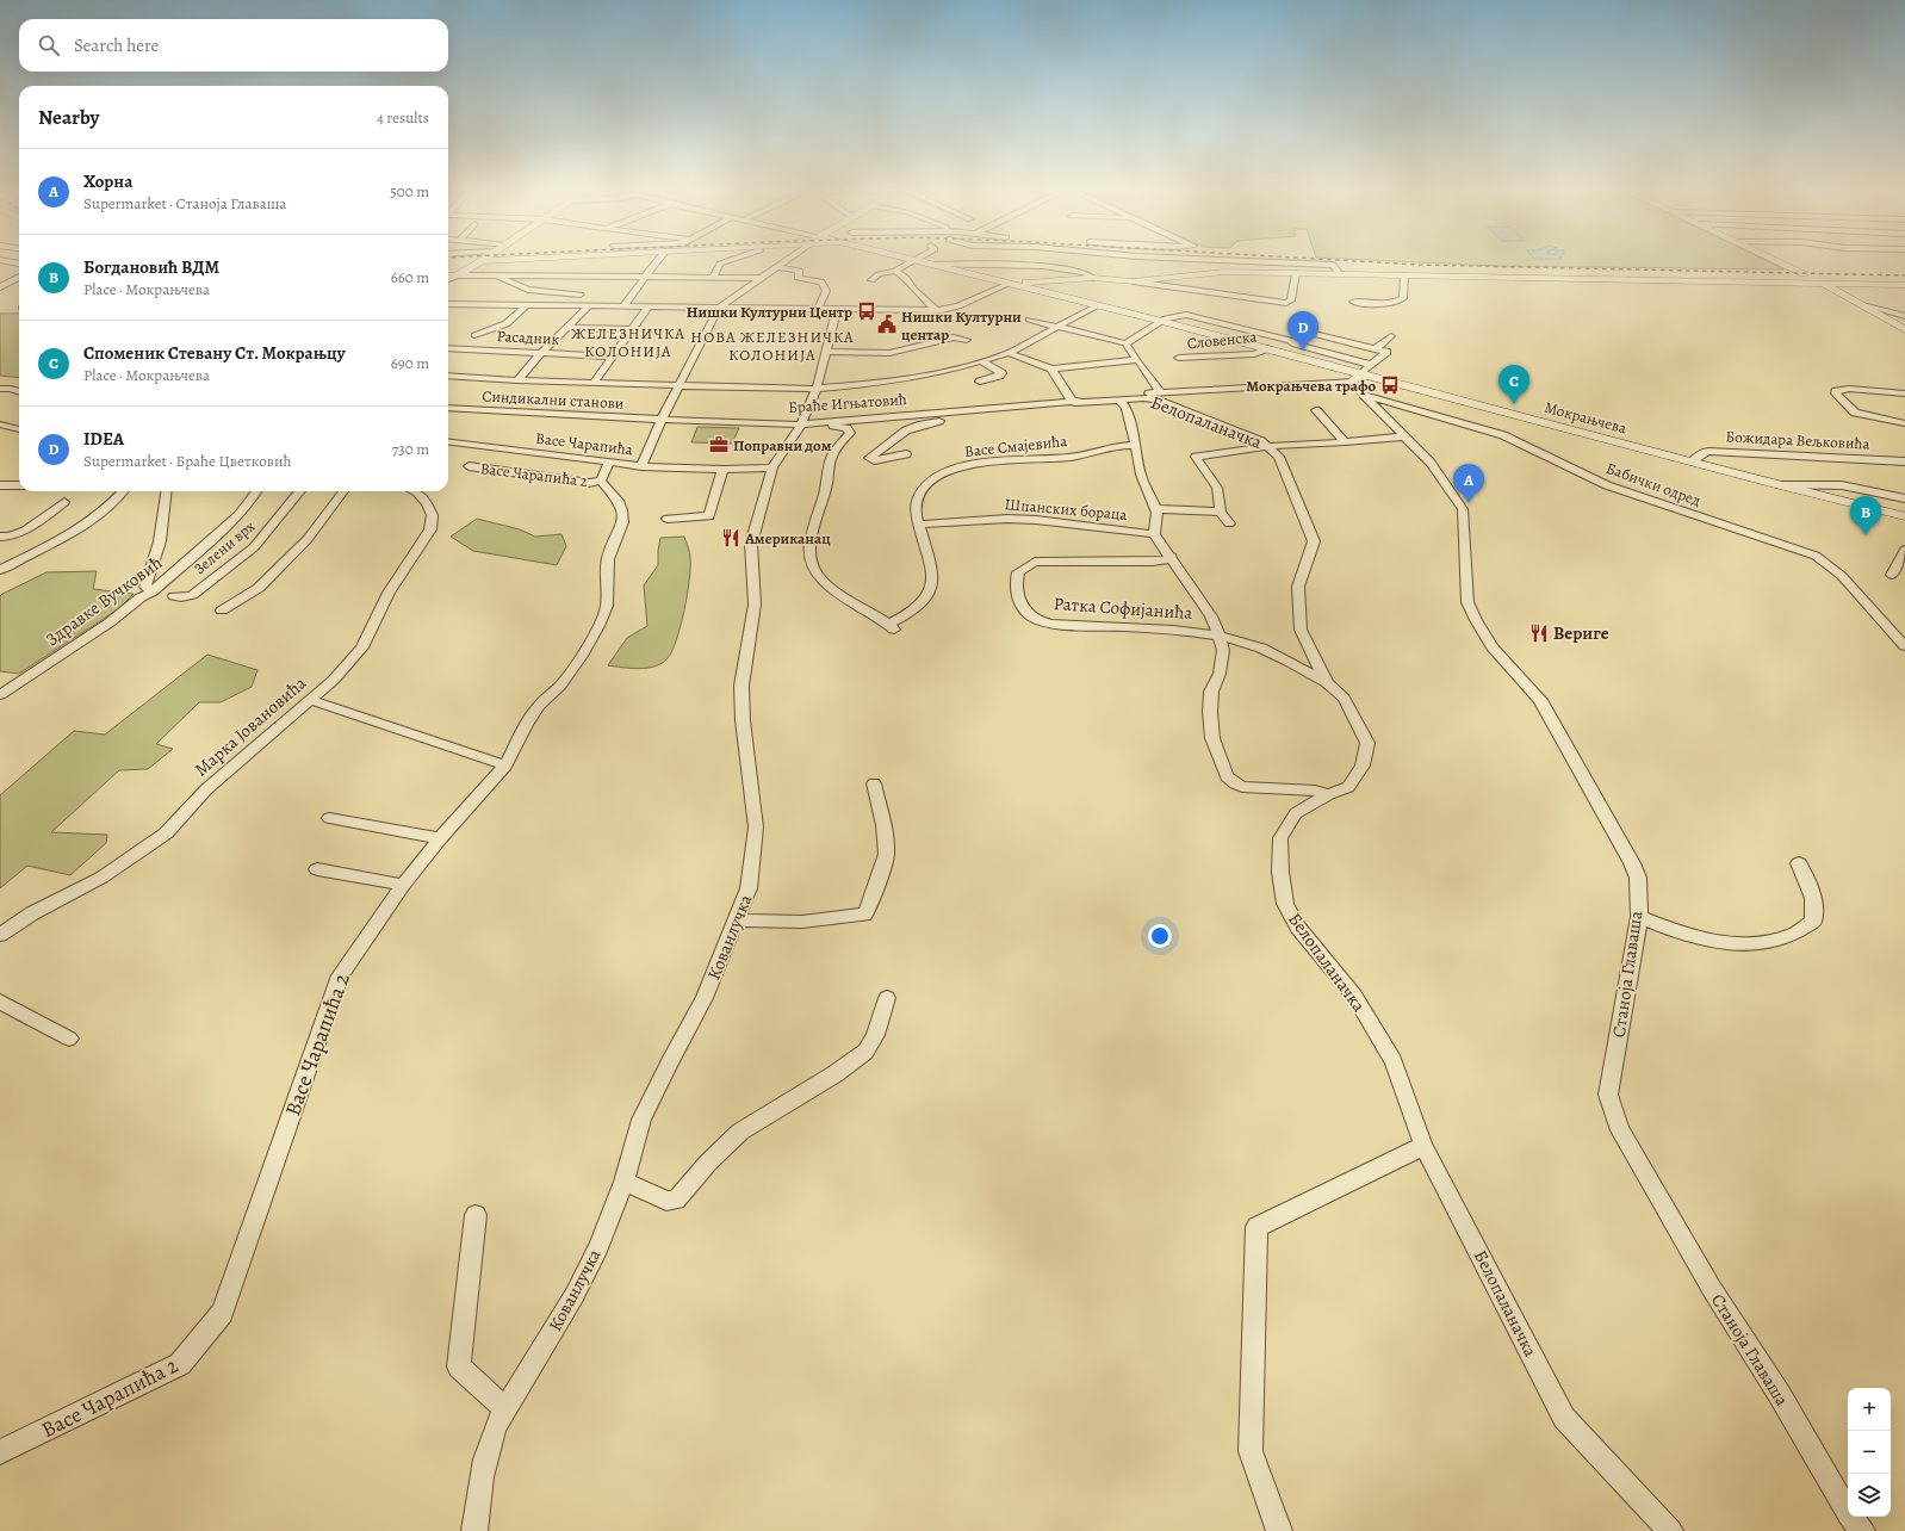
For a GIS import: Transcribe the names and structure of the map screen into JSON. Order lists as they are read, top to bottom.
{
  "streets": {
    "street": [
      "Расадник",
      "Словенска",
      "Синдикални станови",
      "Браће Игњатовић",
      "Мокрањчева",
      "Белопаланачка",
      "Божидара Вељковића",
      "Васе Чарапића",
      "Васе Смајевића",
      "Васе Чарапића 2",
      "Бабички одред",
      "Шпанских бораца",
      "Зелени врх",
      "Здравке Вучковић",
      "Ратка Софијанића",
      "Марка Јовановића",
      "Кованлучка",
      "Станоја Главаша"
    ]
  },
  "crossings": [
    ["Словенска", "Мокрањчева"],
    ["Синдикални станови", "Браће Игњатовић"],
    ["Браће Игњатовић", "Мокрањчева"],
    ["Браће Игњатовић", "Белопаланачка"],
    ["Браће Игњатовић", "Васе Смајевића"],
    ["Браће Игњатовић", "Кованлучка"],
    ["Браће Игњатовић", "Станоја Главаша"],
    ["Мокрањчева", "Божидара Вељковића"],
    ["Мокрањчева", "Станоја Главаша"],
    ["Белопаланачка", "Ратка Софијанића"],
    ["Васе Чарапића", "Васе Чарапића 2"],
    ["Васе Чарапића", "Кованлучка"],
    ["Васе Смајевића", "Шпанских бораца"],
    ["Васе Смајевића", "Кованлучка"],
    ["Бабички одред", "Станоја Главаша"],
    ["Шпанских бораца", "Ратка Софијанића"]
  ],
  "districts": ["ЖЕЛЕЗНИЧКА КОЛОНИЈА", "НОВА ЖЕЛЕЗНИЧКА КОЛОНИЈА"],
  "places": {
    "bus stop": ["Нишки Културни Центр", "Мокрањчева трафо"],
    "public building": ["Нишки Културни центар"],
    "office": ["Поправни дом"],
    "restaurant": ["Американац", "Вериге"]
  },
  "page": {
    "search": "Search here",
    "heading": ["Nearby", "4 results"],
    "list": [
      {
        "mark": "A",
        "name": "Хорна",
        "note": "Supermarket · Станоја Главаша",
        "value": "500 m"
      },
      {
        "mark": "B",
        "name": "Богдановић ВДМ",
        "note": "Place · Мокрањчева",
        "value": "660 m"
      },
      {
        "mark": "C",
        "name": "Споменик Стевану Ст. Мокрањцу",
        "note": "Place · Мокрањчева",
        "value": "690 m"
      },
      {
        "mark": "D",
        "name": "IDEA",
        "note": "Supermarket · Браће Цветковић",
        "value": "730 m"
      }
    ],
    "pins": [
      "D",
      "C",
      "A",
      "B"
    ],
    "map_buttons": ["+", "−"]
  }
}
